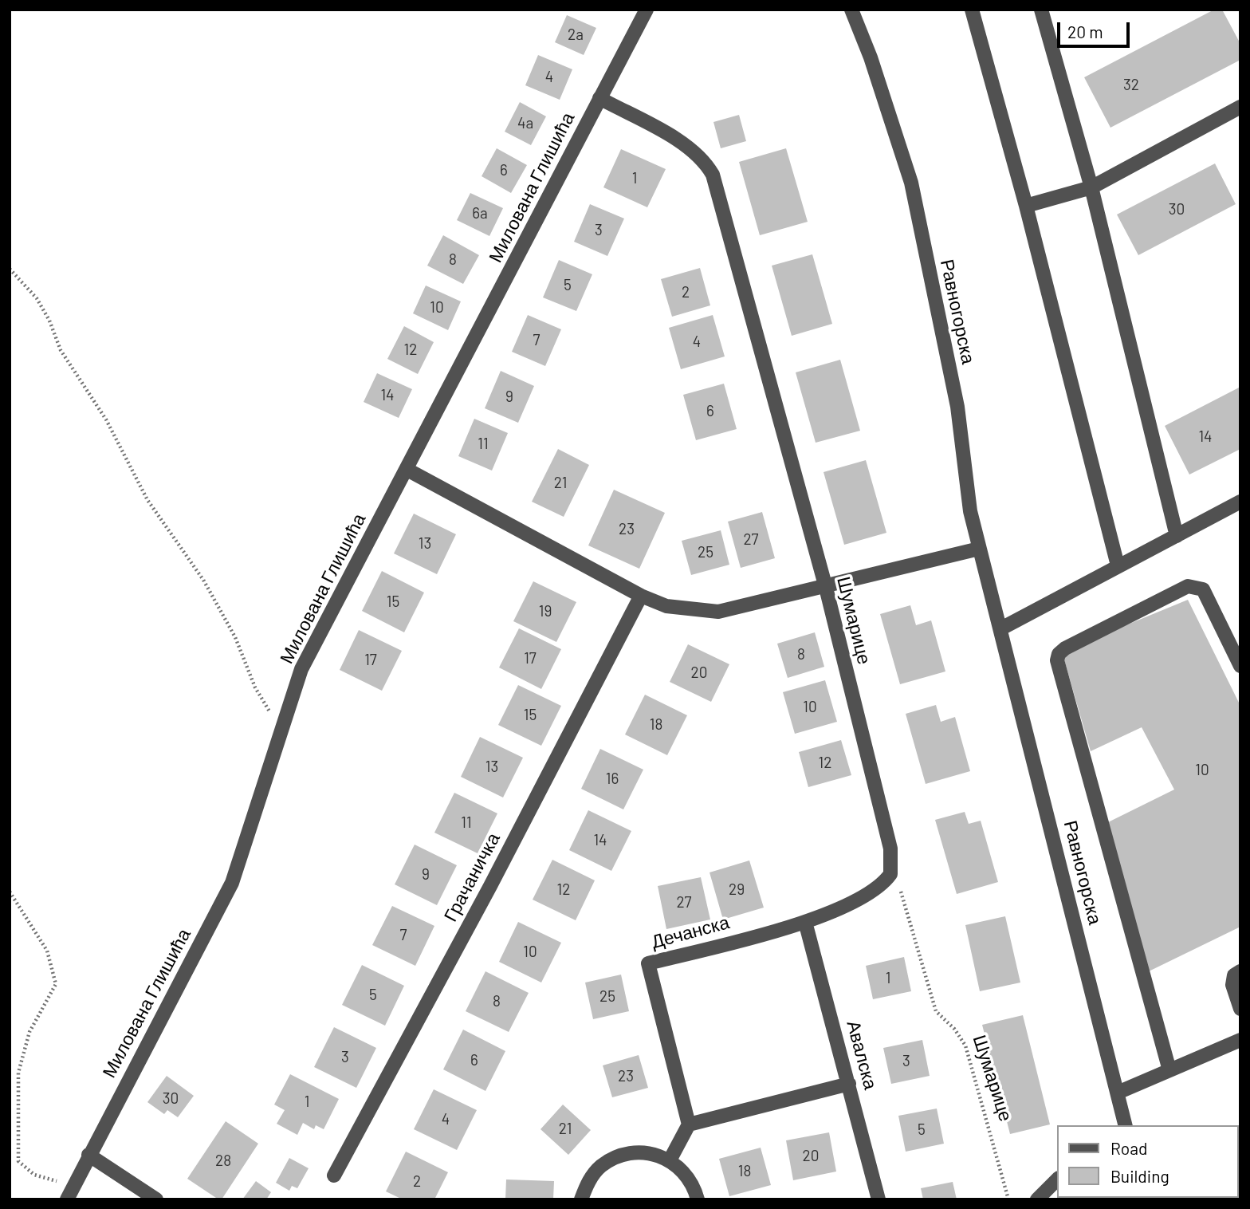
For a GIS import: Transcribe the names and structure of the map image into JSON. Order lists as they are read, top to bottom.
{
  "streets": {
    "street": [
      "Милована Глишића",
      "Равногорска",
      "Шумарице",
      "Грачаничка",
      "Дечанска",
      "Авалска"
    ]
  },
  "crossings": [
    ["Милована Глишића", "Шумарице"],
    ["Дечанска", "Авалска"]
  ],
  "house_numbers": [
    "2a",
    "4",
    "32",
    "4a",
    "6",
    "1",
    "30",
    "6a",
    "3",
    "8",
    "5",
    "2",
    "10",
    "7",
    "4",
    "12",
    "14",
    "9",
    "6",
    "14",
    "11",
    "21",
    "23",
    "27",
    "13",
    "25",
    "15",
    "19",
    "8",
    "17",
    "17",
    "20",
    "10",
    "15",
    "18",
    "12",
    "13",
    "10",
    "16",
    "11",
    "14",
    "9",
    "12",
    "29",
    "27",
    "7",
    "10",
    "1",
    "5",
    "25",
    "8",
    "3",
    "6",
    "3",
    "23",
    "30",
    "1",
    "4",
    "21",
    "5",
    "20",
    "28",
    "18",
    "2"
  ],
  "legend": ["Road", "Building"],
  "scale_bar": "20 m"
}
